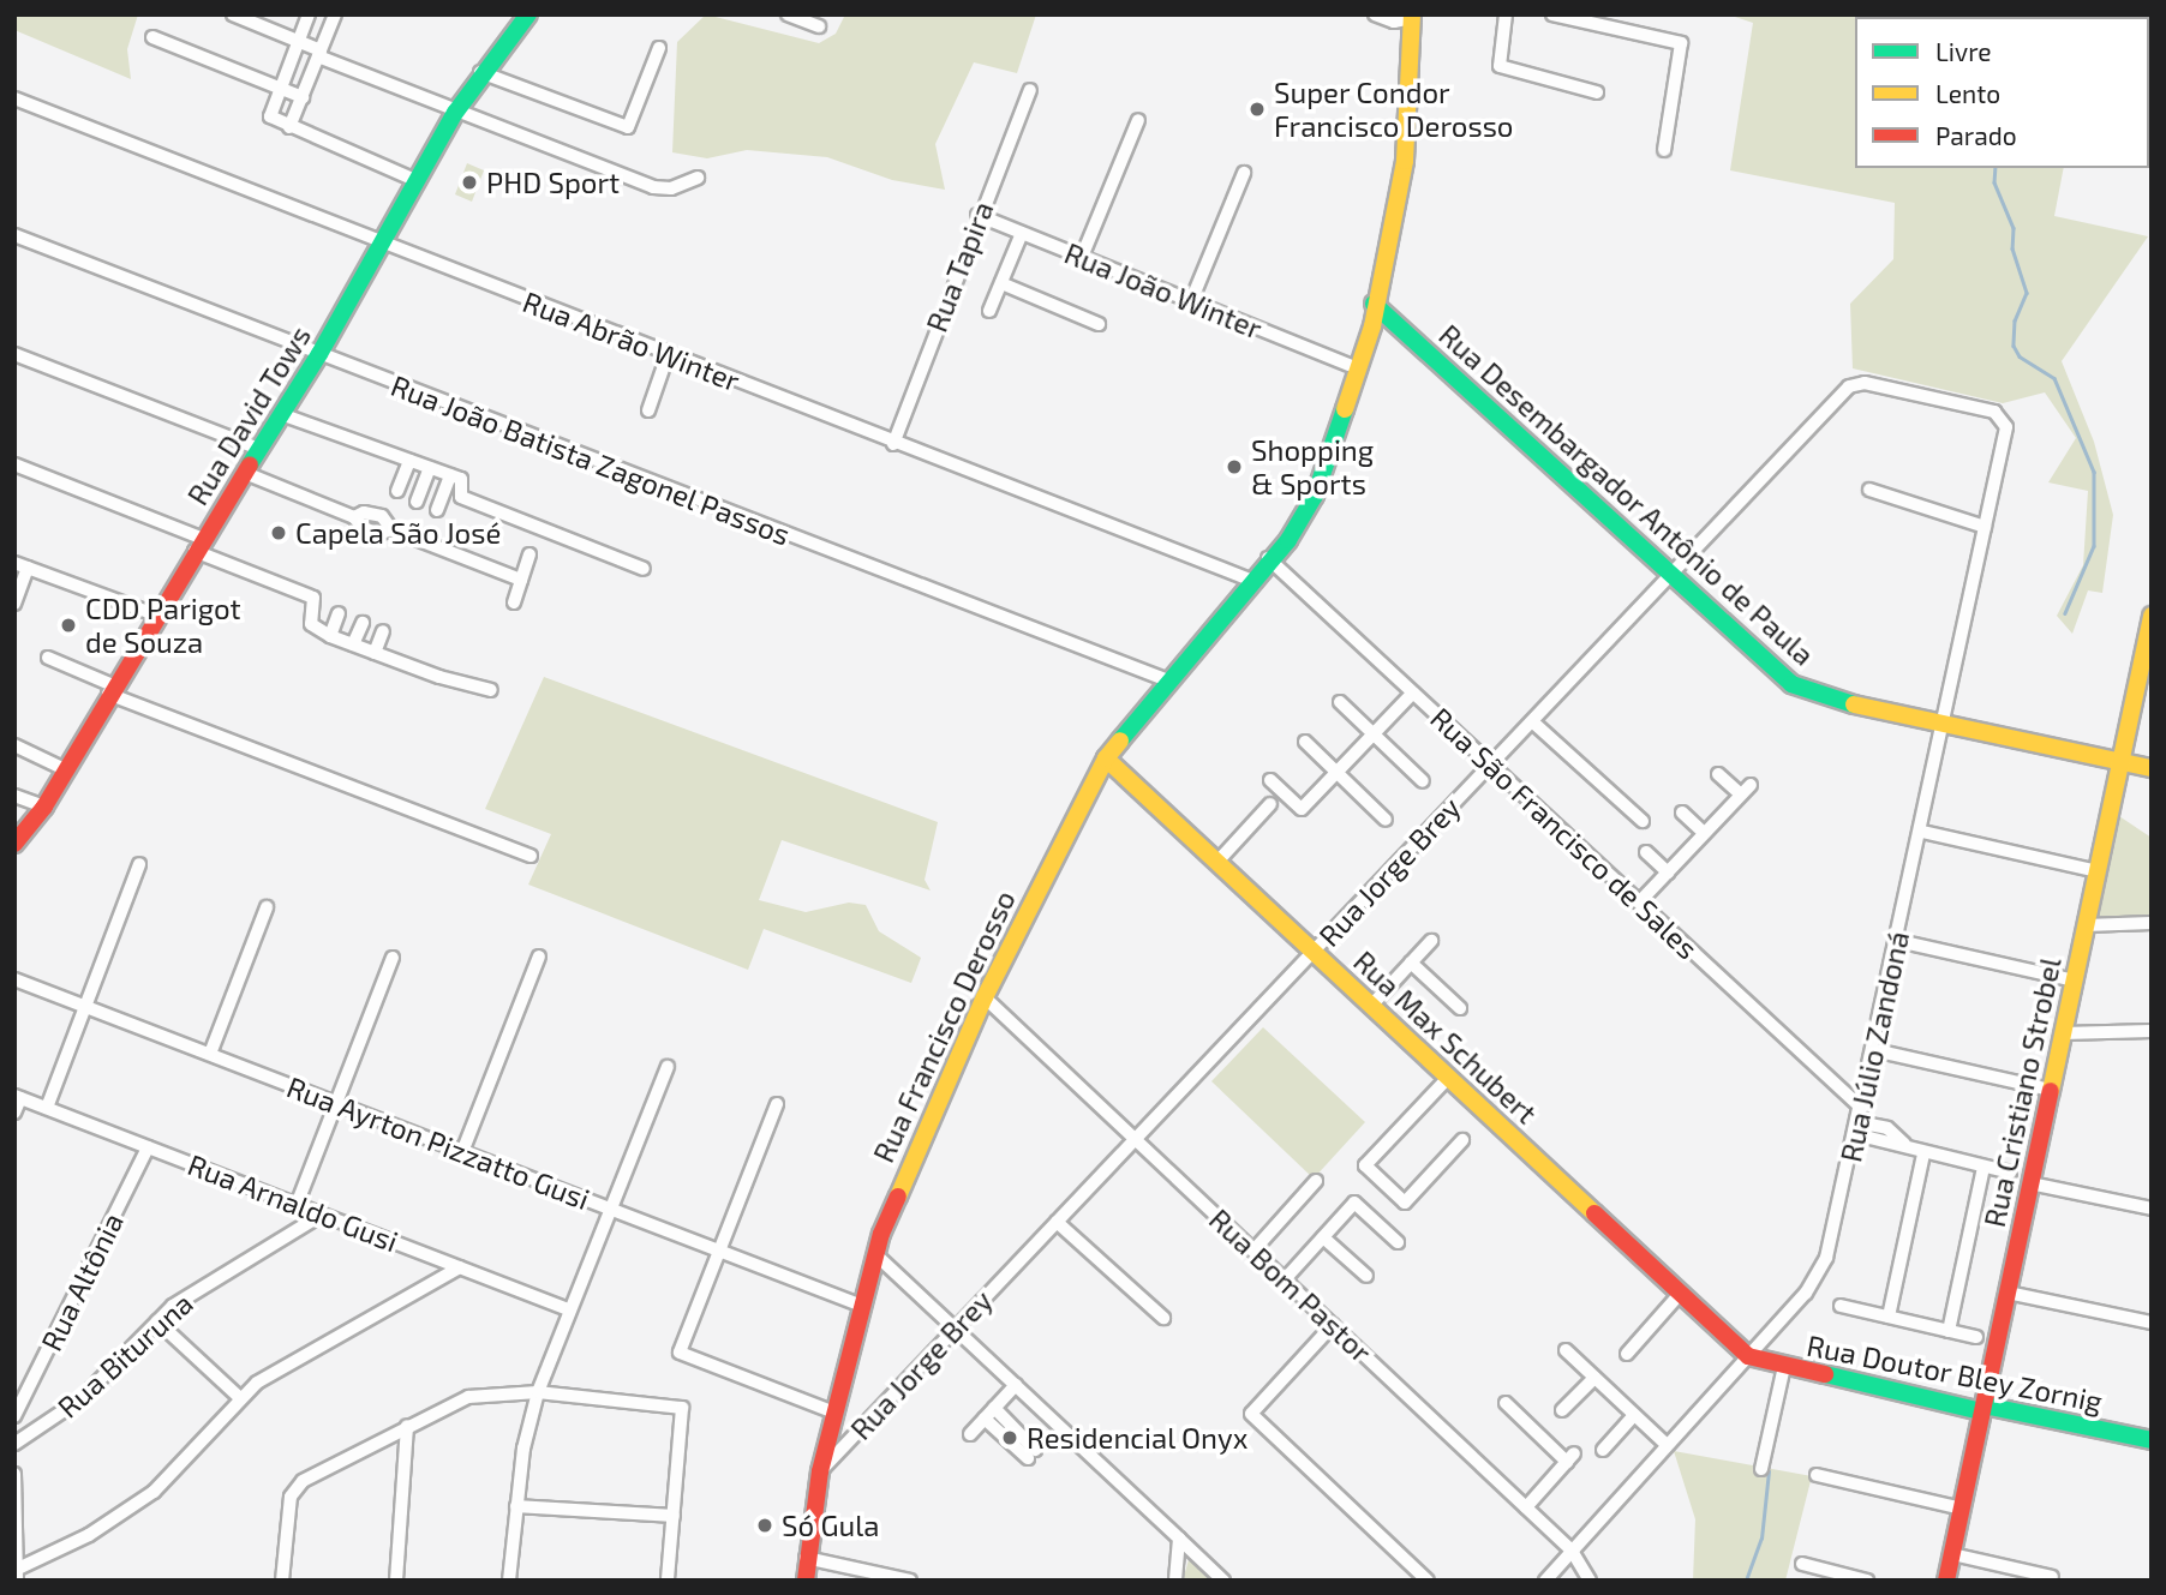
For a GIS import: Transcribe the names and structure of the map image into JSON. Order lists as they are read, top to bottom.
{
  "streets": {
    "main road": [
      "Rua David Tows",
      "Rua Desembargador Antônio de Paula",
      "Rua Francisco Derosso",
      "Rua Max Schubert",
      "Rua Cristiano Strobel",
      "Rua Doutor Bley Zornig"
    ],
    "street": [
      "Rua Tapira",
      "Rua João Winter",
      "Rua Abrão Winter",
      "Rua João Batista Zagonel Passos",
      "Rua São Francisco de Sales",
      "Rua Jorge Brey",
      "Rua Júlio Zandoná",
      "Rua Ayrton Pizzatto Gusi",
      "Rua Arnaldo Gusi",
      "Rua Altônia",
      "Rua Bom Pastor",
      "Rua Bituruna"
    ]
  },
  "crossings": [
    ["Rua Tapira", "Rua João Winter"],
    ["Rua Tapira", "Rua Abrão Winter"],
    ["Rua João Winter", "Rua Francisco Derosso"],
    ["Rua Abrão Winter", "Rua David Tows"],
    ["Rua Abrão Winter", "Rua Francisco Derosso"],
    ["Rua David Tows", "Rua João Batista Zagonel Passos"],
    ["Rua João Batista Zagonel Passos", "Rua Francisco Derosso"],
    ["Rua Desembargador Antônio de Paula", "Rua Jorge Brey"],
    ["Rua Desembargador Antônio de Paula", "Rua Francisco Derosso"],
    ["Rua Desembargador Antônio de Paula", "Rua Júlio Zandoná"],
    ["Rua Desembargador Antônio de Paula", "Rua Cristiano Strobel"],
    ["Rua São Francisco de Sales", "Rua Jorge Brey"],
    ["Rua São Francisco de Sales", "Rua Francisco Derosso"],
    ["Rua São Francisco de Sales", "Rua Júlio Zandoná"],
    ["Rua Jorge Brey", "Rua Francisco Derosso"],
    ["Rua Jorge Brey", "Rua Max Schubert"],
    ["Rua Jorge Brey", "Rua Júlio Zandoná"],
    ["Rua Jorge Brey", "Rua Bom Pastor"],
    ["Rua Francisco Derosso", "Rua Max Schubert"],
    ["Rua Francisco Derosso", "Rua Ayrton Pizzatto Gusi"],
    ["Rua Francisco Derosso", "Rua Bom Pastor"],
    ["Rua Max Schubert", "Rua Júlio Zandoná"],
    ["Rua Max Schubert", "Rua Doutor Bley Zornig"],
    ["Rua Júlio Zandoná", "Rua Bom Pastor"],
    ["Rua Júlio Zandoná", "Rua Doutor Bley Zornig"],
    ["Rua Cristiano Strobel", "Rua Doutor Bley Zornig"],
    ["Rua Arnaldo Gusi", "Rua Altônia"],
    ["Rua Arnaldo Gusi", "Rua Bituruna"]
  ],
  "places": [
    "Super Condor Francisco Derosso",
    "PHD Sport",
    "Shopping & Sports",
    "Capela São José",
    "CDD Parigot de Souza",
    "Residencial Onyx",
    "Só Gula"
  ],
  "legend": ["Livre", "Lento", "Parado"]
}
